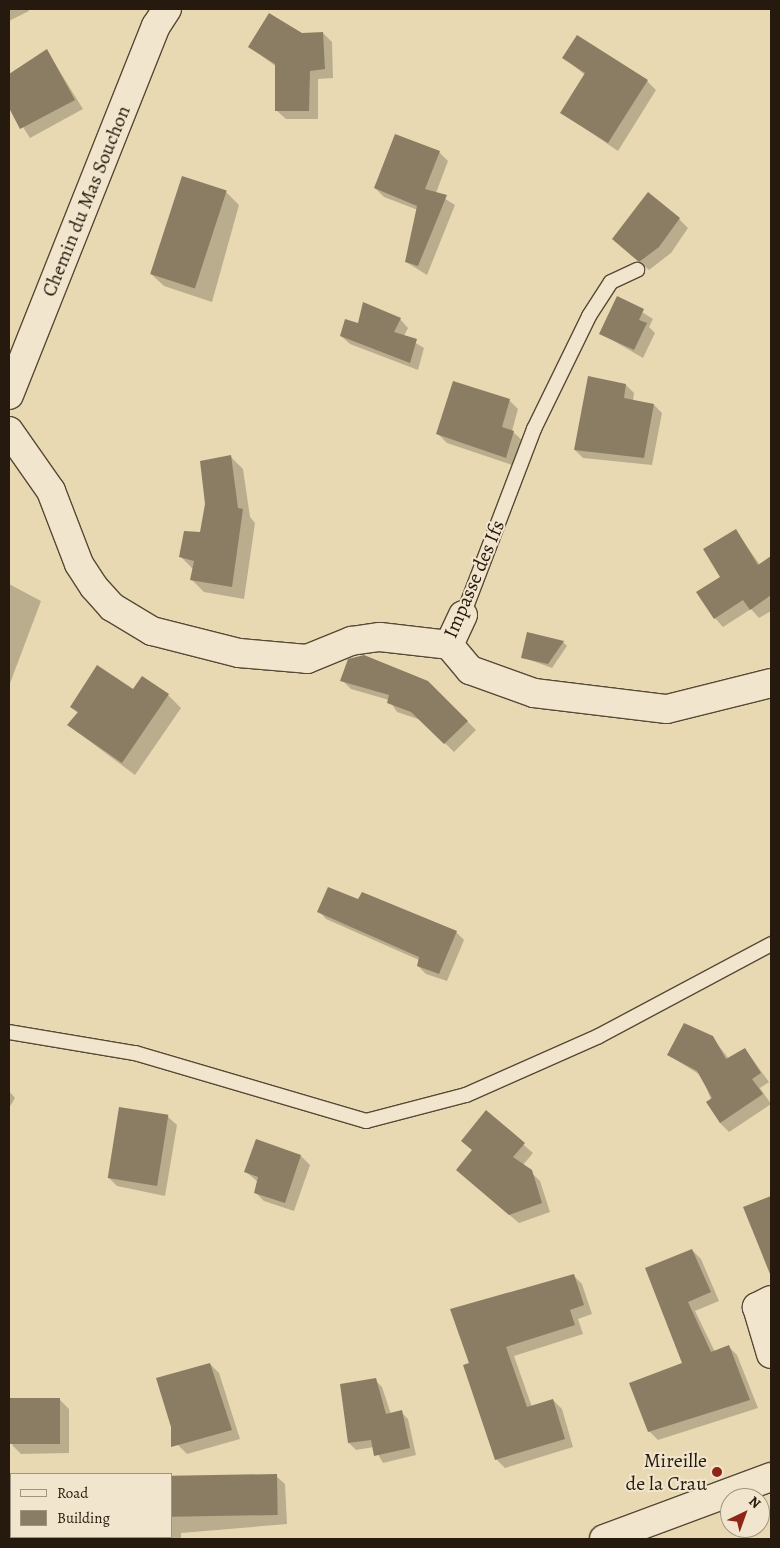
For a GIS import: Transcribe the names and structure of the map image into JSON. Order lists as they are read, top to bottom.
{
  "streets": {
    "street": ["Chemin du Mas Souchon", "Impasse des Ifs"]
  },
  "places": ["Mireille de la Crau"],
  "legend": ["Road", "Building"],
  "north": "top right"
}
